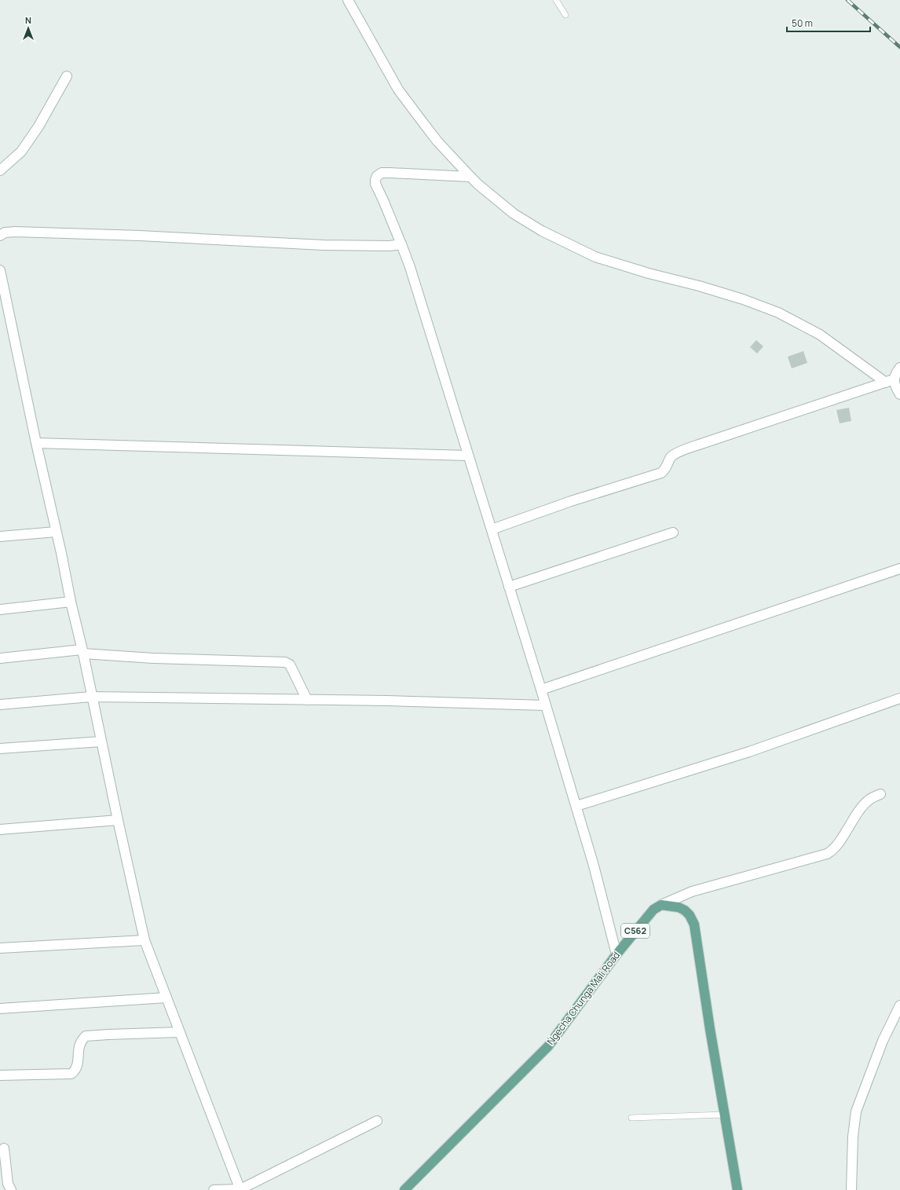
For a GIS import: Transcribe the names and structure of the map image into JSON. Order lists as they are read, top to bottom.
{
  "streets": {
    "main road": ["C562", "Ngecha Chunga Mali Road"]
  },
  "scale_bar": "50 m",
  "north": "top"
}
